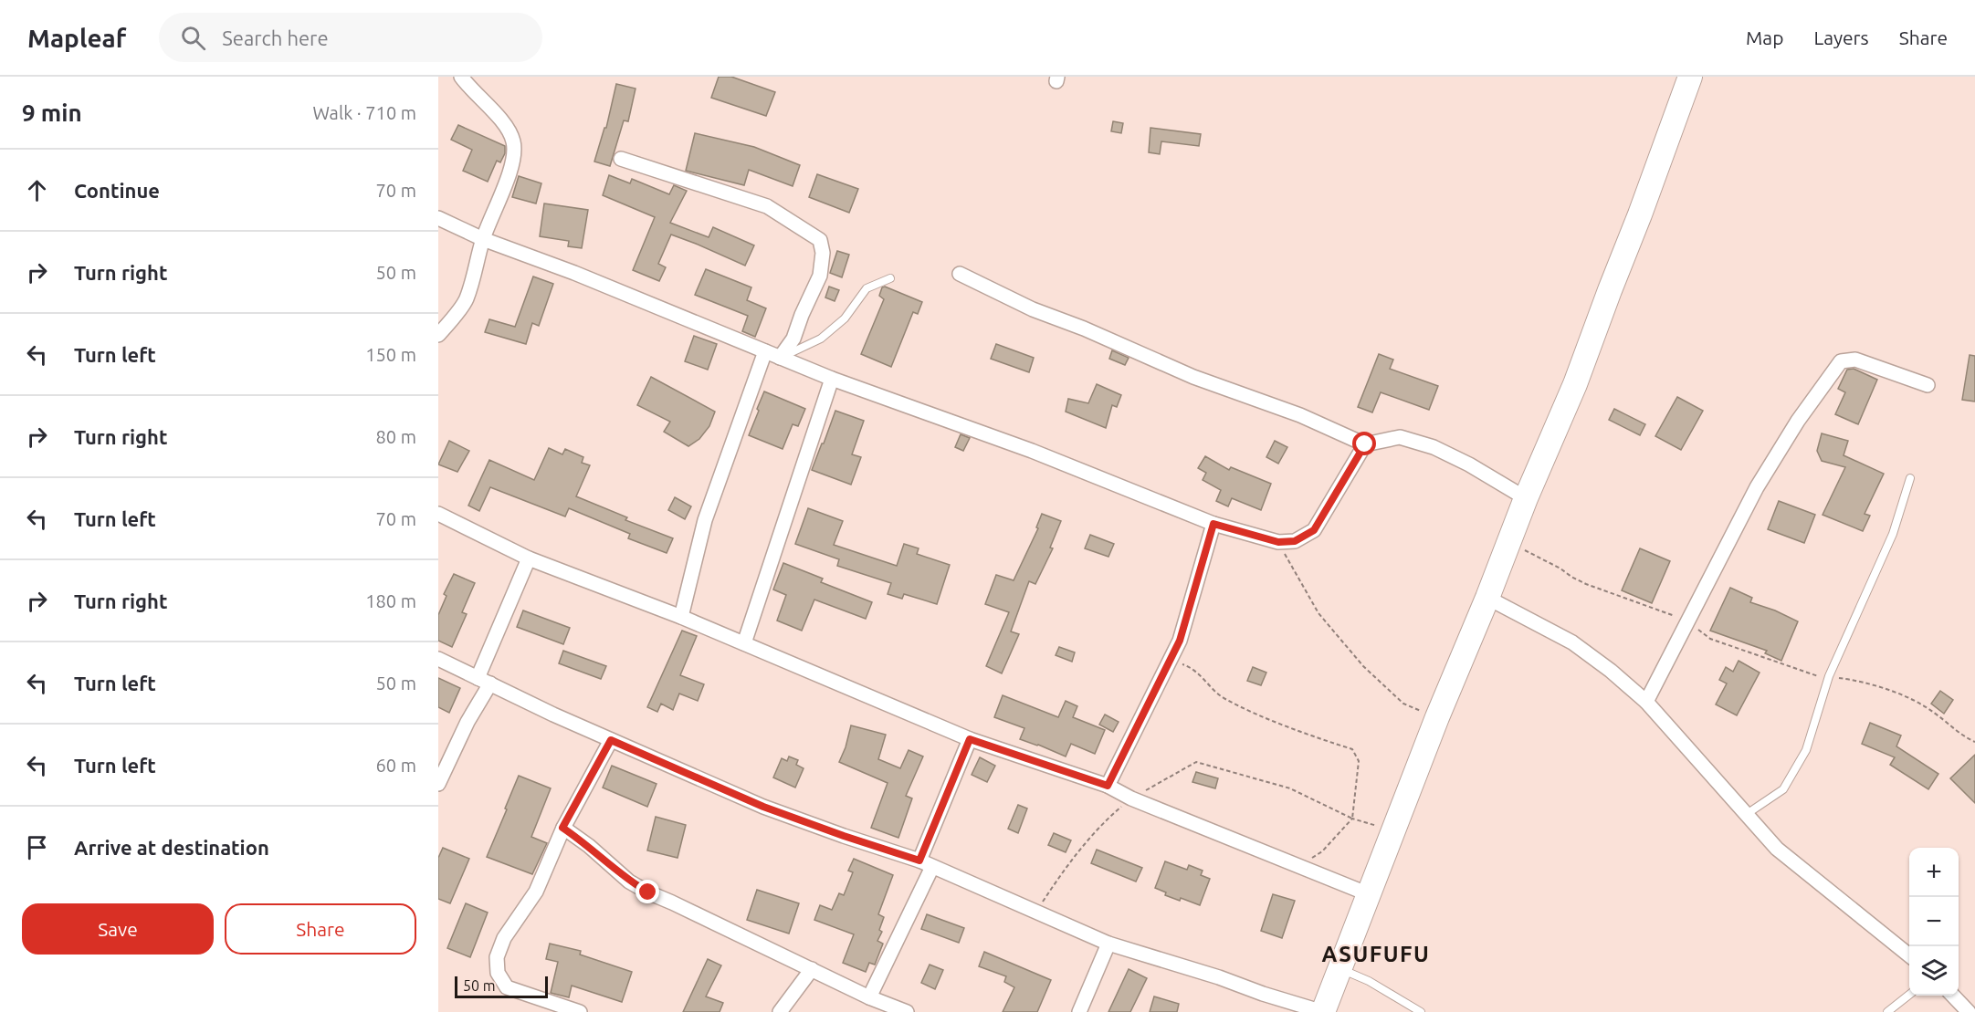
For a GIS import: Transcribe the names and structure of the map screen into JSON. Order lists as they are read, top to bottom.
{
  "districts": ["ASUFUFU"],
  "scale_bar": "50 m",
  "page": {
    "header": "Mapleaf",
    "search": "Search here",
    "nav": ["Map", "Layers", "Share"],
    "heading": ["9 min", "Walk · 710 m"],
    "list": [
      ["Continue", "70 m"],
      ["Turn right", "50 m"],
      ["Turn left", "150 m"],
      ["Turn right", "80 m"],
      ["Turn left", "70 m"],
      ["Turn right", "180 m"],
      ["Turn left", "50 m"],
      ["Turn left", "60 m"],
      "Arrive at destination"
    ],
    "map_buttons": ["+", "−"],
    "buttons": ["Save", "Share"],
    "scale": "50 m"
  }
}
